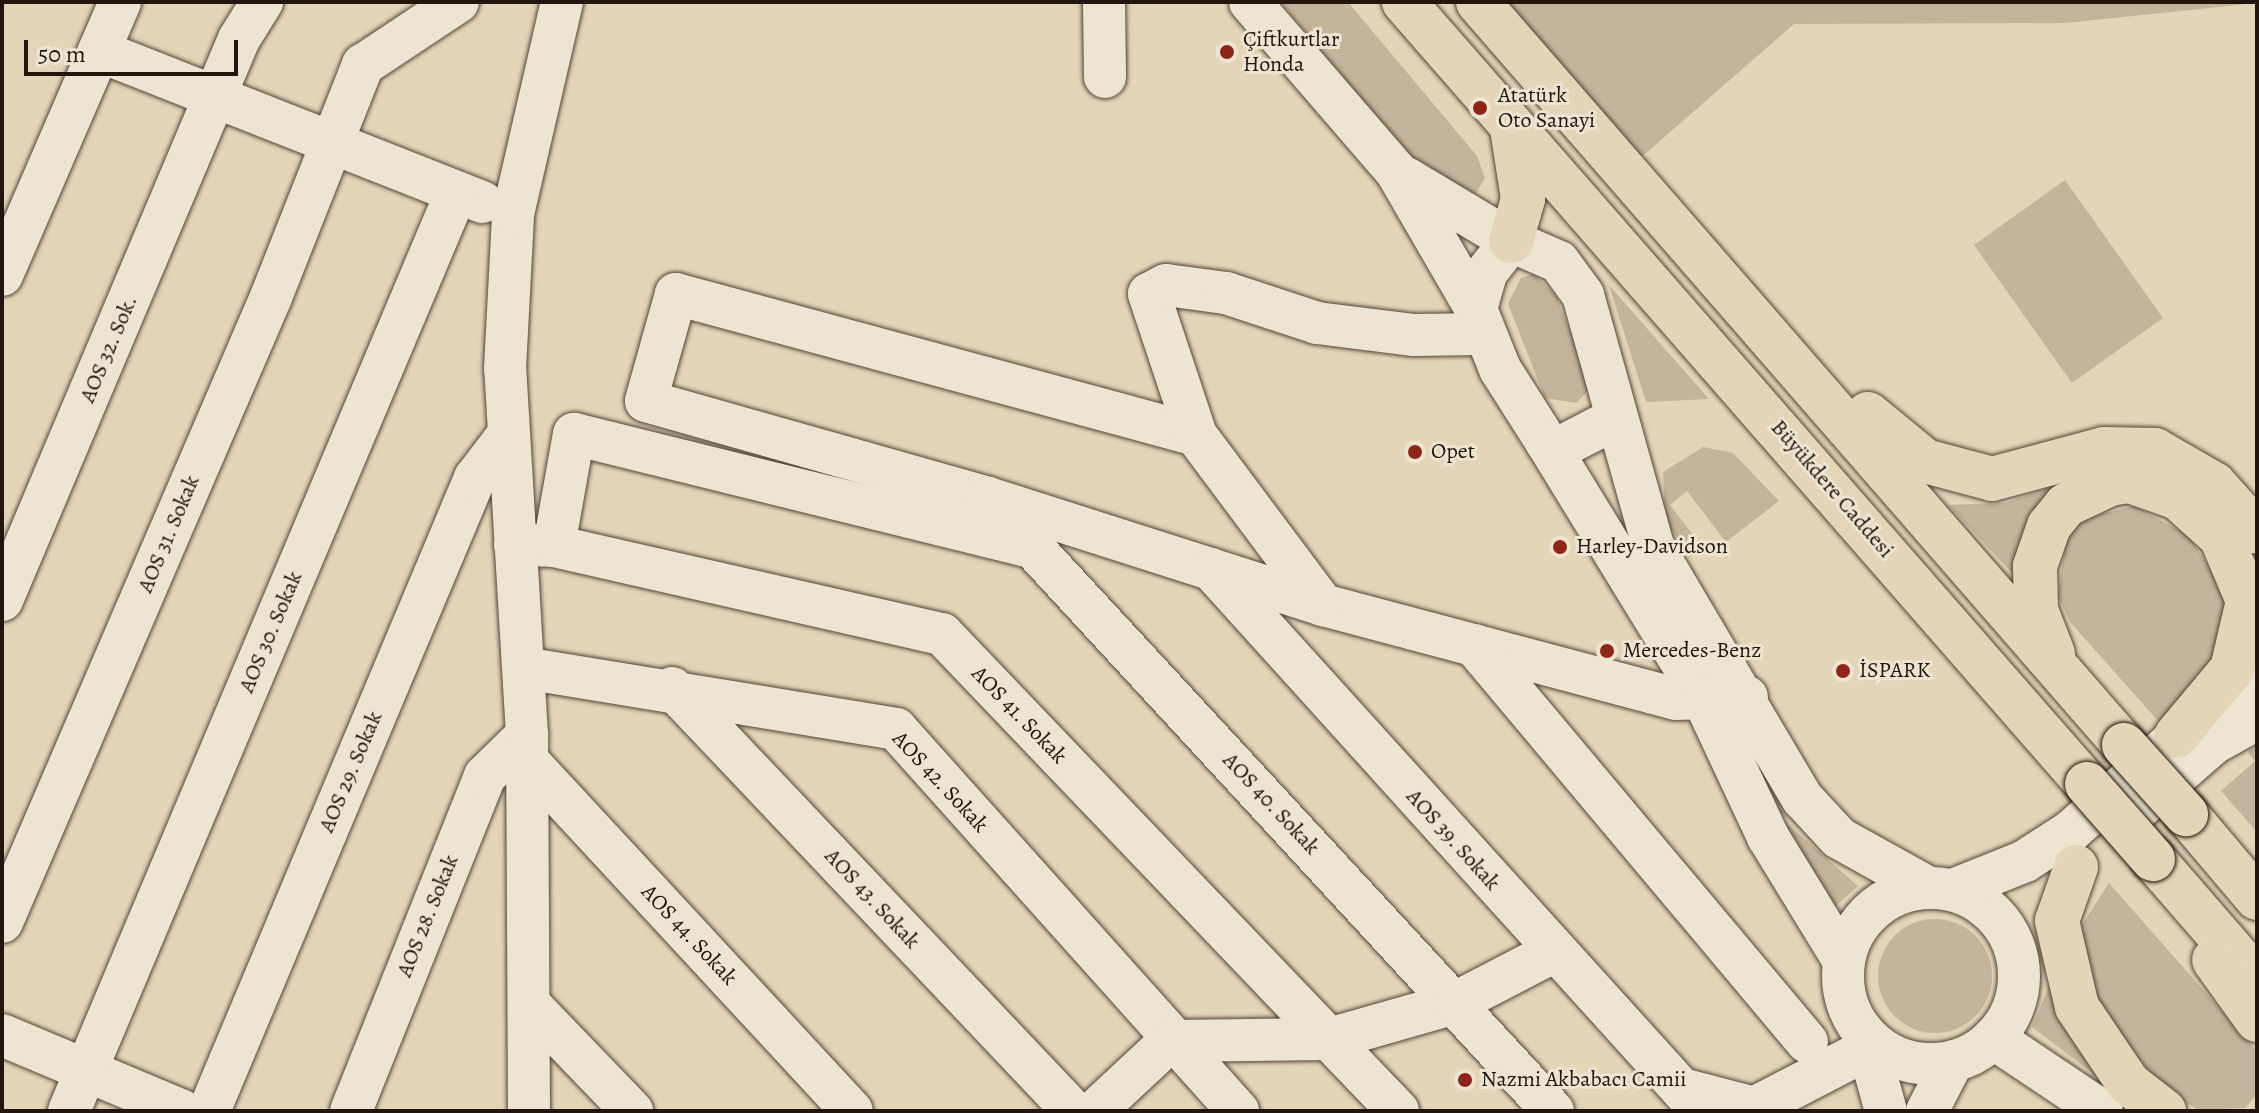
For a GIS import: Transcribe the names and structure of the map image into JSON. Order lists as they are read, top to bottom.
{
  "streets": {
    "main road": ["Büyükdere Caddesi"],
    "street": [
      "AOS 32. Sok.",
      "AOS 31. Sokak",
      "AOS 30. Sokak",
      "AOS 41. Sokak",
      "AOS 29. Sokak",
      "AOS 42. Sokak",
      "AOS 40. Sokak",
      "AOS 39. Sokak",
      "AOS 43. Sokak",
      "AOS 28. Sokak",
      "AOS 44. Sokak"
    ]
  },
  "crossings": [
    ["AOS 42. Sokak", "AOS 43. Sokak"],
    ["AOS 28. Sokak", "AOS 44. Sokak"]
  ],
  "places": [
    "Çiftkurtlar Honda",
    "Atatürk Oto Sanayi",
    "Opet",
    "Harley-Davidson",
    "Mercedes-Benz",
    "İSPARK",
    "Nazmi Akbabacı Camii"
  ],
  "scale_bar": "50 m"
}
